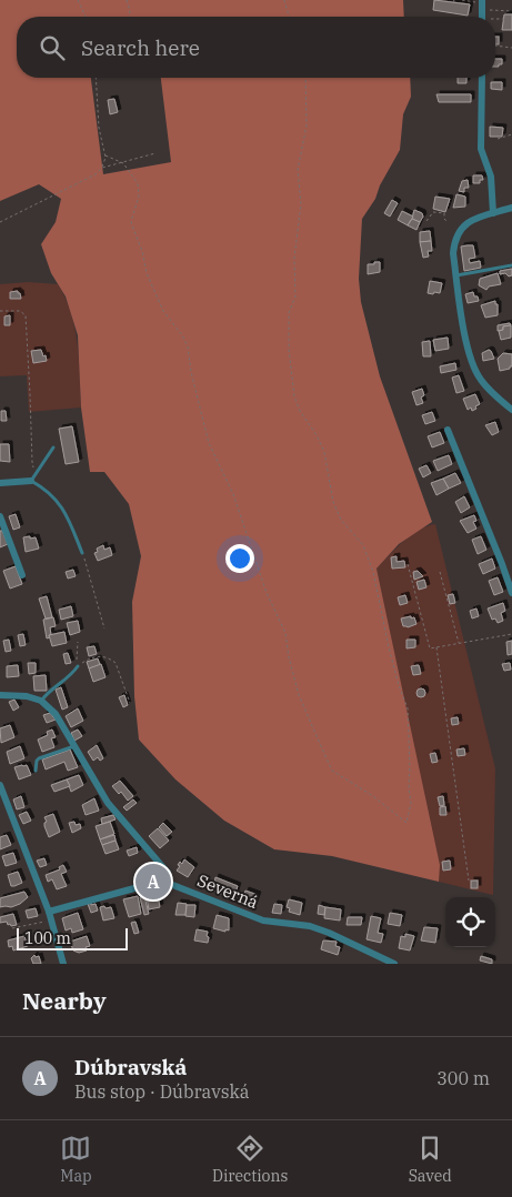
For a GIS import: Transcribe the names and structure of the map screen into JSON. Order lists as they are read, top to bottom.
{
  "streets": {
    "street": ["Severná"]
  },
  "scale_bar": "100 m",
  "page": {
    "search": "Search here",
    "pins": "A",
    "scale": "100 m",
    "heading": "Nearby",
    "list": [
      {
        "mark": "A",
        "name": "Dúbravská",
        "note": "Bus stop · Dúbravská",
        "value": "300 m"
      }
    ],
    "nav": ["Map", "Directions", "Saved"]
  }
}
